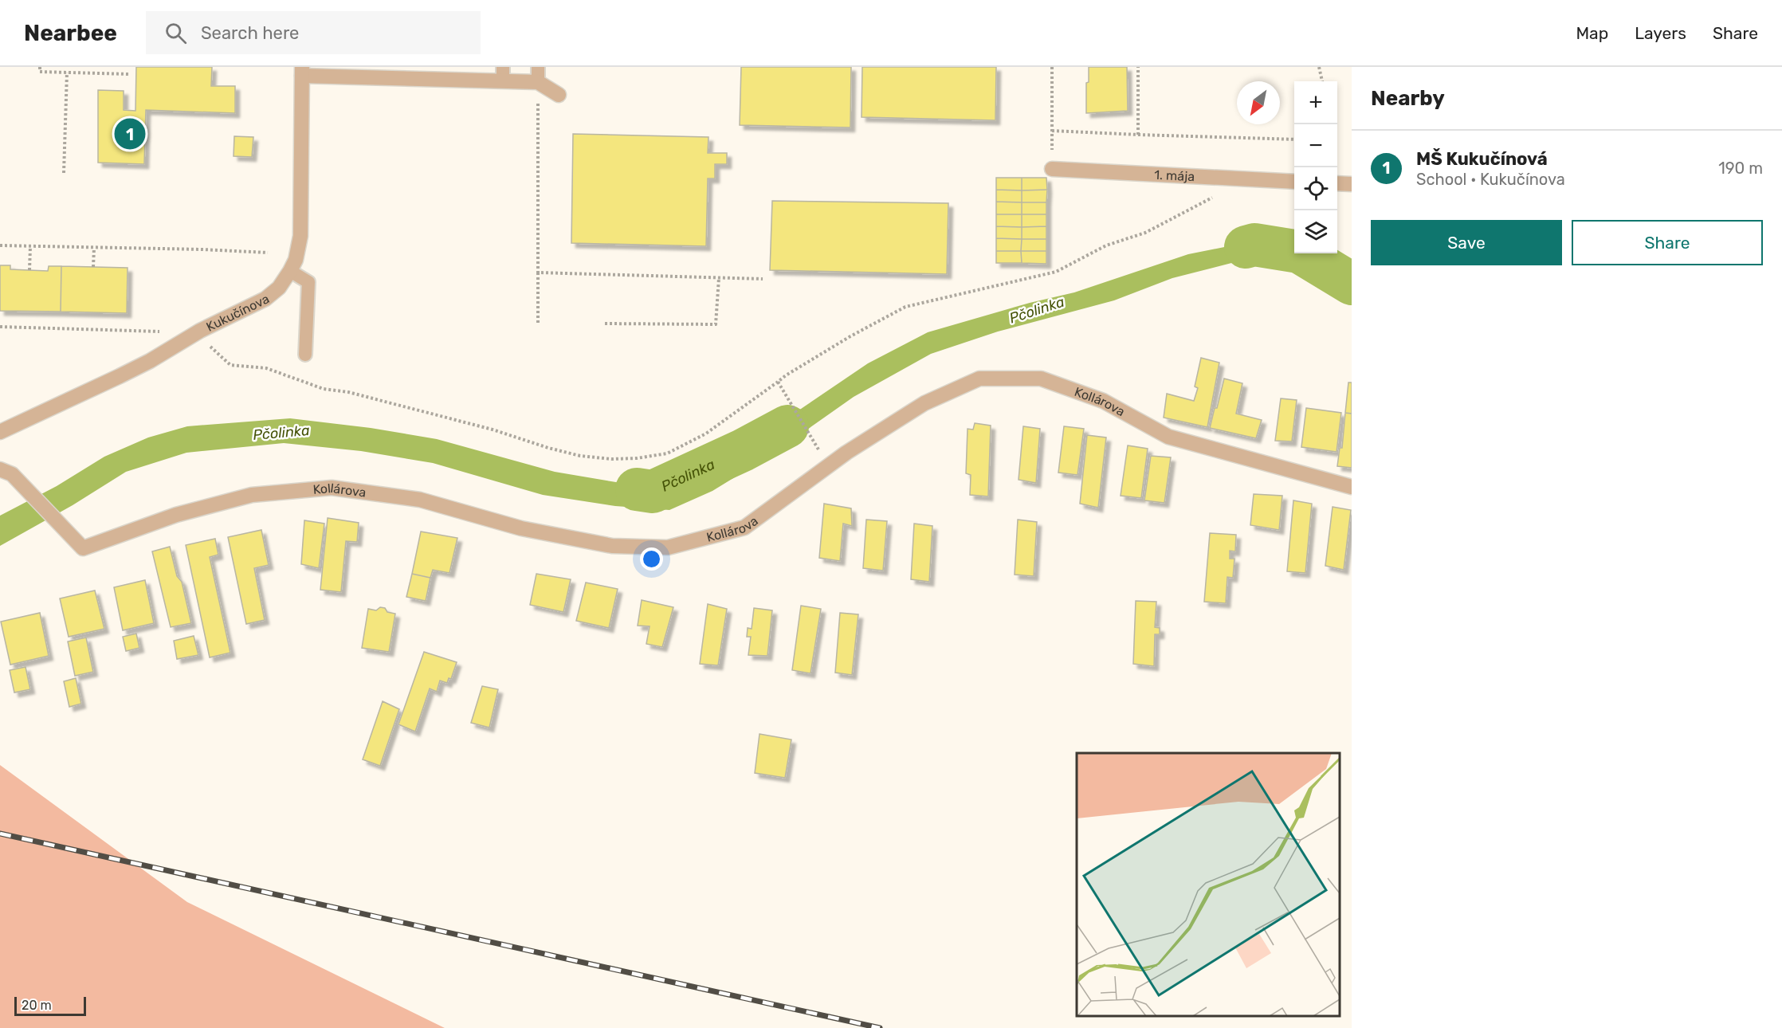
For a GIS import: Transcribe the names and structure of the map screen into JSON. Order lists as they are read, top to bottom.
{
  "streets": {
    "street": ["1. mája", "Kukučínova", "Kollárova"]
  },
  "water": ["Pčolinka"],
  "scale_bar": "20 m",
  "north": "bottom left",
  "page": {
    "header": "Nearbee",
    "search": "Search here",
    "nav": ["Map", "Layers", "Share"],
    "heading": "Nearby",
    "map_buttons": ["+", "−"],
    "pins": "1",
    "list": [
      {
        "mark": "1",
        "name": "MŠ Kukučínová",
        "note": "School · Kukučínova",
        "value": "190 m"
      }
    ],
    "buttons": ["Save", "Share"],
    "scale": "20 m"
  }
}
